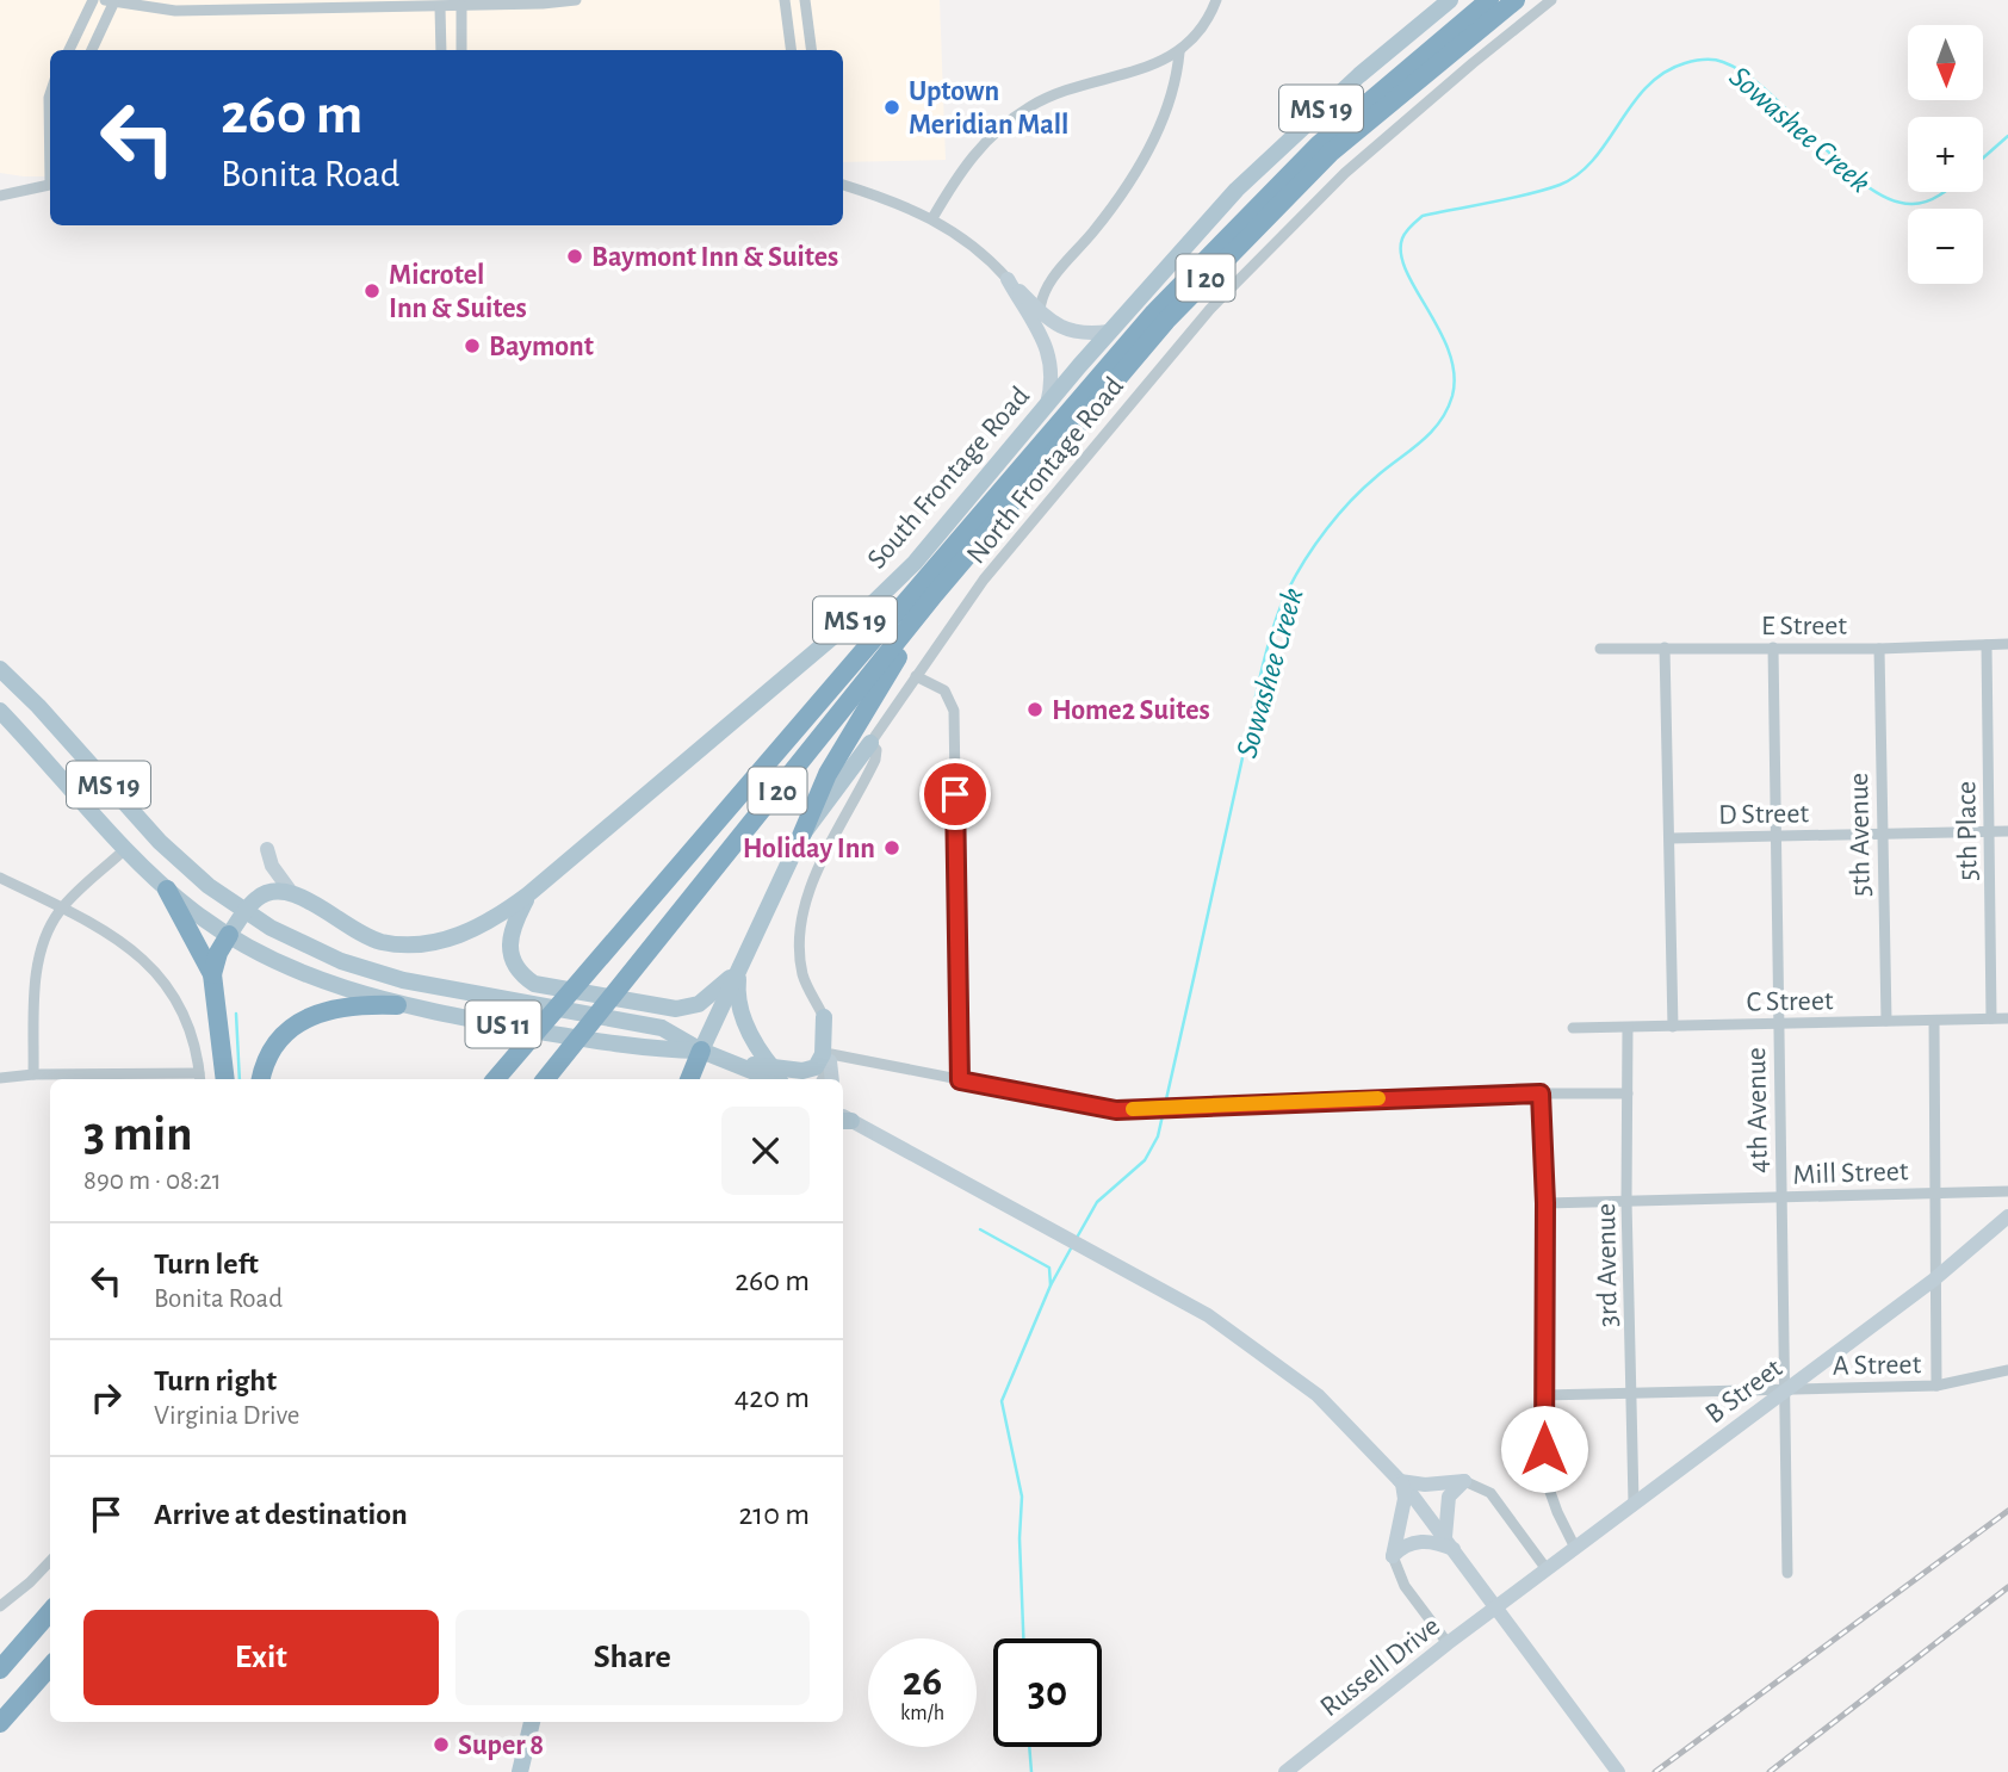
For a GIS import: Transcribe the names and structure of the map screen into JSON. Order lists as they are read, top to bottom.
{
  "streets": {
    "highway": ["I 20", "US 11"],
    "main road": [
      "MS 19",
      "South Frontage Road",
      "B Street",
      "Russell Drive"
    ],
    "street": [
      "North Frontage Road",
      "E Street",
      "D Street",
      "5th Place",
      "5th Avenue",
      "C Street",
      "4th Avenue",
      "Mill Street",
      "3rd Avenue",
      "A Street"
    ]
  },
  "crossings": [
    ["MS 19", "US 11"],
    ["E Street", "5th Place"],
    ["E Street", "5th Avenue"],
    ["E Street", "4th Avenue"],
    ["D Street", "5th Place"],
    ["D Street", "5th Avenue"],
    ["D Street", "4th Avenue"],
    ["5th Place", "C Street"],
    ["5th Avenue", "C Street"],
    ["C Street", "4th Avenue"],
    ["C Street", "3rd Avenue"],
    ["4th Avenue", "Mill Street"],
    ["4th Avenue", "A Street"],
    ["4th Avenue", "B Street"],
    ["Mill Street", "3rd Avenue"],
    ["3rd Avenue", "A Street"],
    ["3rd Avenue", "B Street"],
    ["A Street", "B Street"],
    ["B Street", "Russell Drive"]
  ],
  "water": ["Sowashee Creek"],
  "places": [
    "Uptown Meridian Mall",
    "Baymont Inn & Suites",
    "Microtel Inn & Suites",
    "Baymont",
    "Home2 Suites",
    "Holiday Inn",
    "Super 8"
  ],
  "north": "bottom",
  "page": {
    "map_buttons": ["+", "−"],
    "turn": ["260 m", "Bonita Road"],
    "heading": ["3 min", "890 m · 08:21"],
    "list": [
      {
        "name": "Turn left",
        "note": "Bonita Road",
        "value": "260 m"
      },
      {
        "name": "Turn right",
        "note": "Virginia Drive",
        "value": "420 m"
      },
      {
        "name": "Arrive at destination",
        "value": "210 m"
      }
    ],
    "buttons": ["Exit", "Share"],
    "speed": "26 km/h",
    "limit": "30"
  }
}
